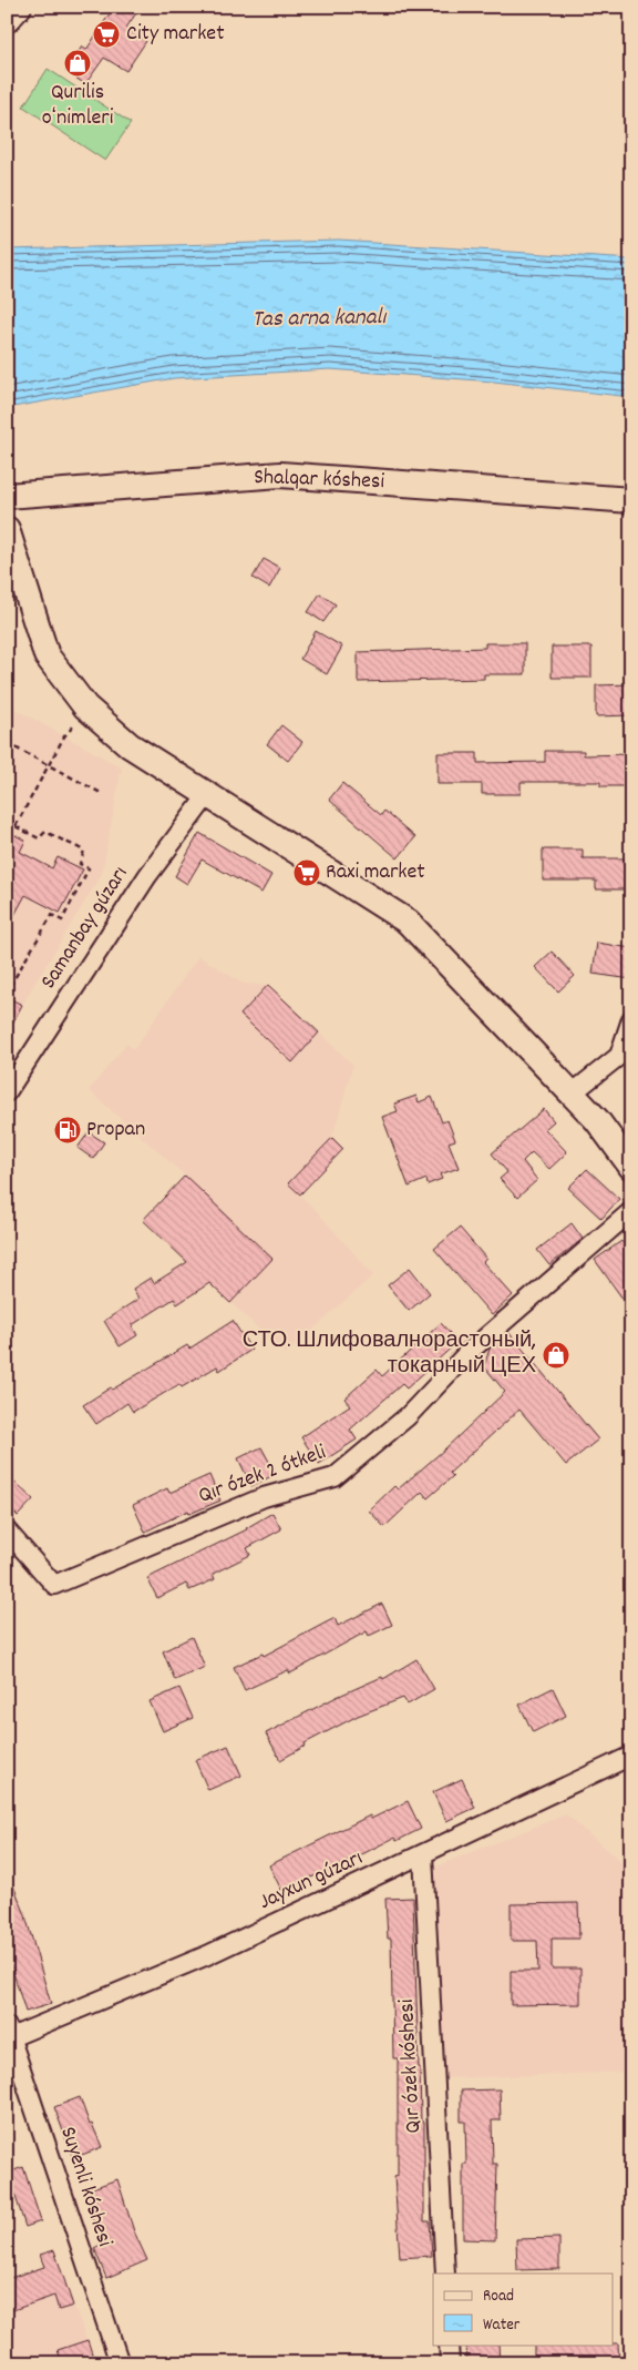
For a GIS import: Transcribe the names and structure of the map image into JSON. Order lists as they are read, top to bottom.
{
  "streets": {
    "street": [
      "Shalqar kóshesi",
      "Samanbay gúzarı",
      "Qır ózek 2 ótkeli",
      "Jayxun gúzarı",
      "Qır ózek kóshesi",
      "Suyenli kóshesi"
    ]
  },
  "crossings": [
    ["Jayxun gúzarı", "Qır ózek kóshesi"],
    ["Jayxun gúzarı", "Suyenli kóshesi"]
  ],
  "water": ["Tas arna kanalı"],
  "places": {
    "supermarket": ["City market", "Raxi market"],
    "shop": ["Qurilis oʻnimleri", "СТО. Шлифовалнорастоный, токарный ЦЕХ"],
    "fuel station": ["Propan"]
  },
  "legend": ["Road", "Water"]
}
